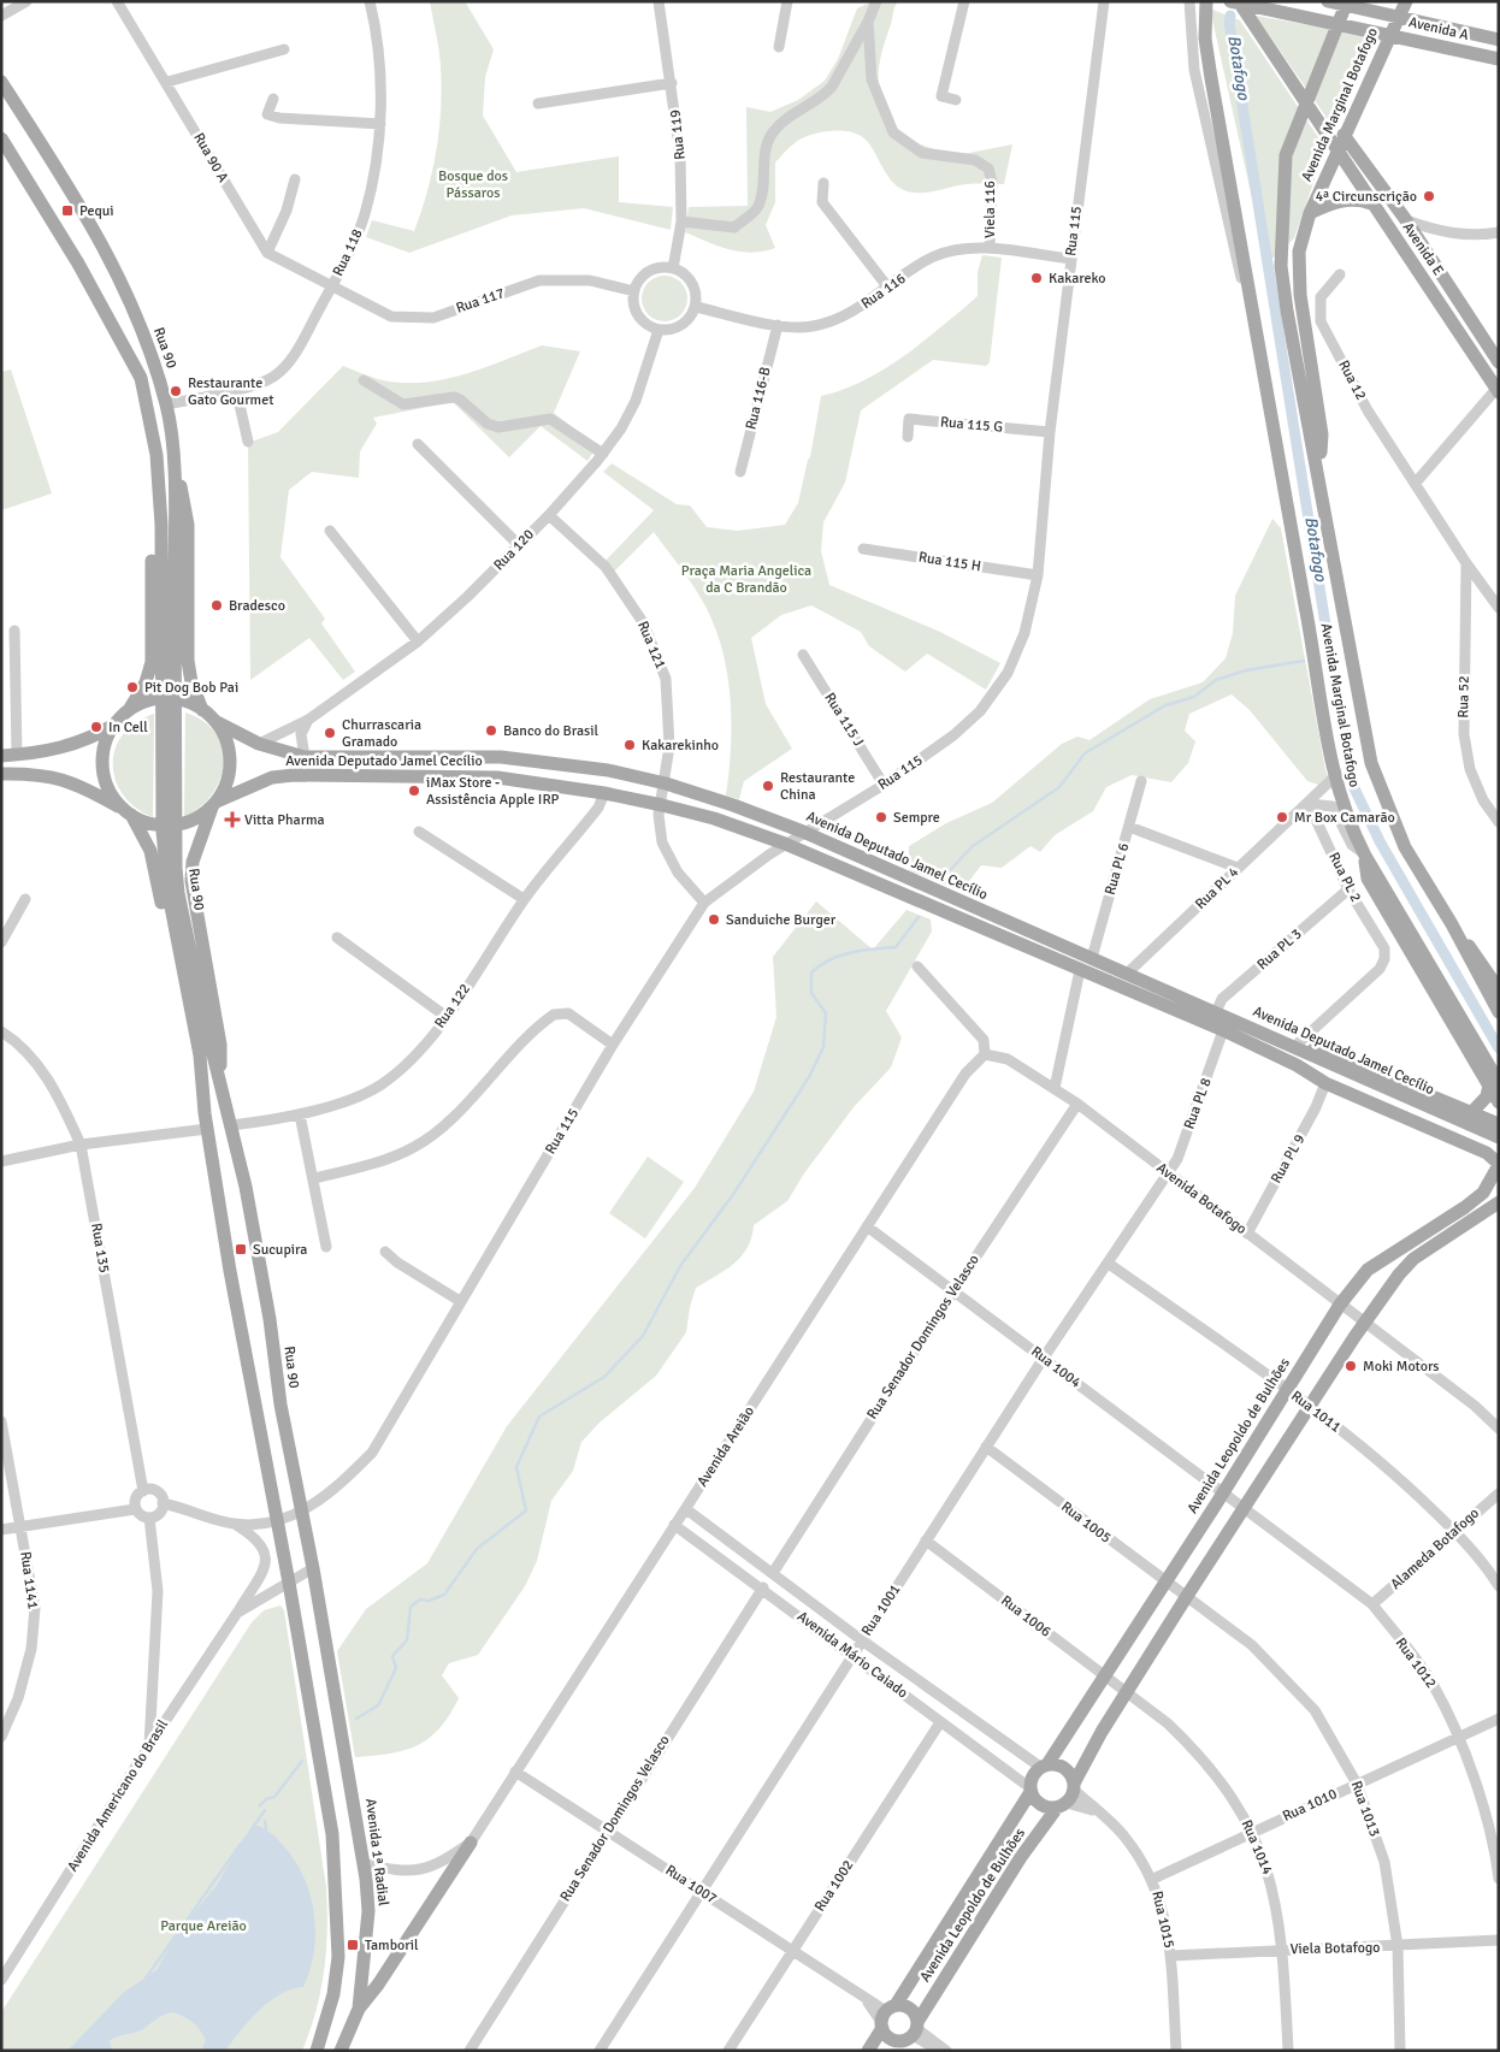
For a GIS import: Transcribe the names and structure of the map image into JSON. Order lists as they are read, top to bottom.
{
  "streets": {
    "main road": [
      "Avenida A",
      "Avenida Marginal Botafogo",
      "Avenida E",
      "Rua 90",
      "Avenida Deputado Jamel Cecílio",
      "Avenida Leopoldo de Bulhões",
      "Avenida 1ª Radial"
    ],
    "street": [
      "Rua 119",
      "Rua 90 A",
      "Viela 116",
      "Rua 115",
      "Rua 118",
      "Rua 116",
      "Rua 117",
      "Rua 12",
      "Rua 116-B",
      "Rua 115 G",
      "Rua 120",
      "Rua 115 H",
      "Rua 121",
      "Rua 52",
      "Rua 115 J",
      "Rua PL 6",
      "Rua PL 2",
      "Rua PL 4",
      "Rua PL 3",
      "Rua 122",
      "Rua PL 8",
      "Rua PL 9",
      "Avenida Botafogo",
      "Rua 135",
      "Rua Senador Domingos Velasco",
      "Rua 1004",
      "Rua 1011",
      "Avenida Areião",
      "Rua 1005",
      "Alameda Botafogo",
      "Rua 1141",
      "Rua 1001",
      "Rua 1006",
      "Avenida Mário Caiado",
      "Rua 1012",
      "Avenida Americano do Brasil",
      "Rua 1010",
      "Rua 1013",
      "Rua 1014",
      "Rua 1007",
      "Rua 1002",
      "Rua 1015",
      "Viela Botafogo"
    ]
  },
  "crossings": [
    ["Avenida A", "Avenida Marginal Botafogo"],
    ["Avenida A", "Avenida E"],
    ["Avenida Marginal Botafogo", "Avenida E"],
    ["Avenida Marginal Botafogo", "Rua PL 4"],
    ["Rua 119", "Rua 116"],
    ["Rua 119", "Rua 117"],
    ["Rua 119", "Rua 120"],
    ["Viela 116", "Rua 116"],
    ["Rua 115", "Rua 116"],
    ["Rua 115", "Rua 90"],
    ["Rua 115", "Rua 115 G"],
    ["Rua 115", "Rua 115 H"],
    ["Rua 115", "Rua 121"],
    ["Rua 115", "Rua 115 J"],
    ["Rua 115", "Avenida Deputado Jamel Cecílio"],
    ["Rua 115", "Avenida Americano do Brasil"],
    ["Rua 118", "Rua 117"],
    ["Rua 118", "Rua 90"],
    ["Rua 116", "Rua 117"],
    ["Rua 116", "Rua 116-B"],
    ["Rua 116", "Rua 120"],
    ["Rua 117", "Rua 120"],
    ["Rua 90", "Rua 122"],
    ["Rua 90", "Avenida Americano do Brasil"],
    ["Rua 90", "Avenida 1ª Radial"],
    ["Rua 12", "Rua 52"],
    ["Rua 120", "Rua 121"],
    ["Rua 120", "Avenida Deputado Jamel Cecílio"],
    ["Rua 121", "Avenida Deputado Jamel Cecílio"],
    ["Avenida Deputado Jamel Cecílio", "Rua PL 6"],
    ["Avenida Deputado Jamel Cecílio", "Rua PL 2"],
    ["Avenida Deputado Jamel Cecílio", "Rua PL 4"],
    ["Avenida Deputado Jamel Cecílio", "Rua PL 3"],
    ["Avenida Deputado Jamel Cecílio", "Rua 122"],
    ["Avenida Deputado Jamel Cecílio", "Rua PL 8"],
    ["Avenida Deputado Jamel Cecílio", "Rua PL 9"],
    ["Avenida Deputado Jamel Cecílio", "Avenida Leopoldo de Bulhões"],
    ["Rua PL 2", "Rua PL 4"],
    ["Rua PL 2", "Rua PL 3"],
    ["Rua PL 8", "Avenida Botafogo"],
    ["Rua PL 8", "Rua 1001"],
    ["Rua PL 9", "Avenida Botafogo"],
    ["Avenida Botafogo", "Rua Senador Domingos Velasco"],
    ["Avenida Botafogo", "Avenida Leopoldo de Bulhões"],
    ["Avenida Botafogo", "Avenida Areião"],
    ["Avenida Botafogo", "Rua 1001"],
    ["Rua Senador Domingos Velasco", "Rua 1004"],
    ["Rua Senador Domingos Velasco", "Avenida Mário Caiado"],
    ["Rua Senador Domingos Velasco", "Rua 1007"],
    ["Rua 1004", "Avenida Leopoldo de Bulhões"],
    ["Rua 1004", "Avenida Areião"],
    ["Rua 1004", "Rua 1001"],
    ["Rua 1004", "Rua 1012"],
    ["Rua 1011", "Avenida Leopoldo de Bulhões"],
    ["Rua 1011", "Alameda Botafogo"],
    ["Rua 1011", "Rua 1001"],
    ["Avenida Leopoldo de Bulhões", "Rua 1005"],
    ["Avenida Leopoldo de Bulhões", "Rua 1006"],
    ["Avenida Leopoldo de Bulhões", "Avenida Mário Caiado"],
    ["Avenida Leopoldo de Bulhões", "Rua 1007"],
    ["Avenida Leopoldo de Bulhões", "Rua 1015"],
    ["Avenida Areião", "Avenida Mário Caiado"],
    ["Avenida Areião", "Rua 1007"],
    ["Rua 1005", "Rua 1001"],
    ["Rua 1005", "Rua 1013"],
    ["Alameda Botafogo", "Rua 1012"],
    ["Rua 1001", "Rua 1006"],
    ["Rua 1001", "Avenida Mário Caiado"],
    ["Rua 1001", "Rua 1007"],
    ["Rua 1006", "Rua 1014"],
    ["Avenida Mário Caiado", "Rua 1002"],
    ["Avenida Mário Caiado", "Rua 1015"],
    ["Rua 1012", "Rua 1010"],
    ["Rua 1010", "Rua 1013"],
    ["Rua 1010", "Rua 1014"],
    ["Rua 1010", "Rua 1015"],
    ["Rua 1013", "Viela Botafogo"],
    ["Rua 1014", "Viela Botafogo"],
    ["Rua 1007", "Rua 1002"],
    ["Rua 1015", "Viela Botafogo"]
  ],
  "water": ["Botafogo"],
  "parks": ["Bosque dos Pássaros", "Praça Maria Angelica da C Brandão", "Parque Areião"],
  "places": {
    "other": [
      "4ª Circunscrição",
      "Kakareko",
      "Restaurante Gato Gourmet",
      "Bradesco",
      "Pit Dog Bob Pai",
      "In Cell",
      "Banco do Brasil",
      "Churrascaria Gramado",
      "Kakarekinho",
      "Restaurante China",
      "iMax Store - Assistência Apple IRP",
      "Sempre",
      "Mr Box Camarão",
      "Sanduiche Burger",
      "Moki Motors"
    ],
    "transit": ["Pequi", "Sucupira", "Tamboril"],
    "health": ["Vitta Pharma"]
  }
}
